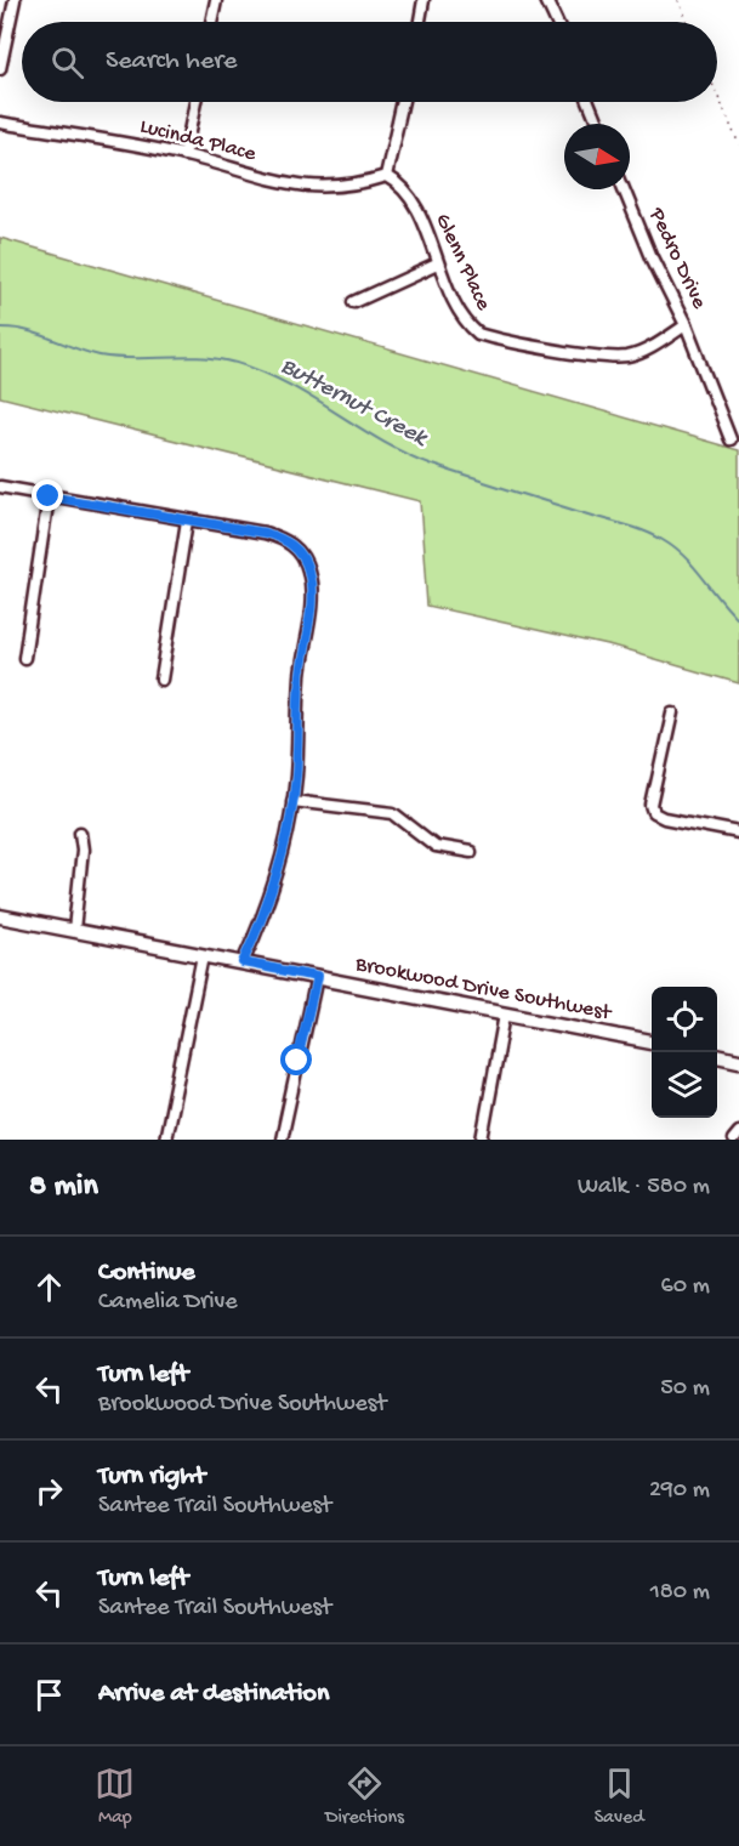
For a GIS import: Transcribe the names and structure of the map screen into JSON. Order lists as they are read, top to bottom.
{
  "streets": {
    "street": [
      "Lucinda Place",
      "Pedro Drive",
      "Glenn Place",
      "Brookwood Drive Southwest"
    ]
  },
  "crossings": [
    ["Lucinda Place", "Glenn Place"],
    ["Pedro Drive", "Glenn Place"]
  ],
  "water": ["Butternut Creek"],
  "north": "right",
  "page": {
    "search": "Search here",
    "heading": ["8 min", "Walk · 580 m"],
    "list": [
      ["Continue", "Camelia Drive", "60 m"],
      ["Turn left", "Brookwood Drive Southwest", "50 m"],
      ["Turn right", "Santee Trail Southwest", "290 m"],
      ["Turn left", "Santee Trail Southwest", "180 m"],
      "Arrive at destination"
    ],
    "nav": ["Map", "Directions", "Saved"]
  }
}
